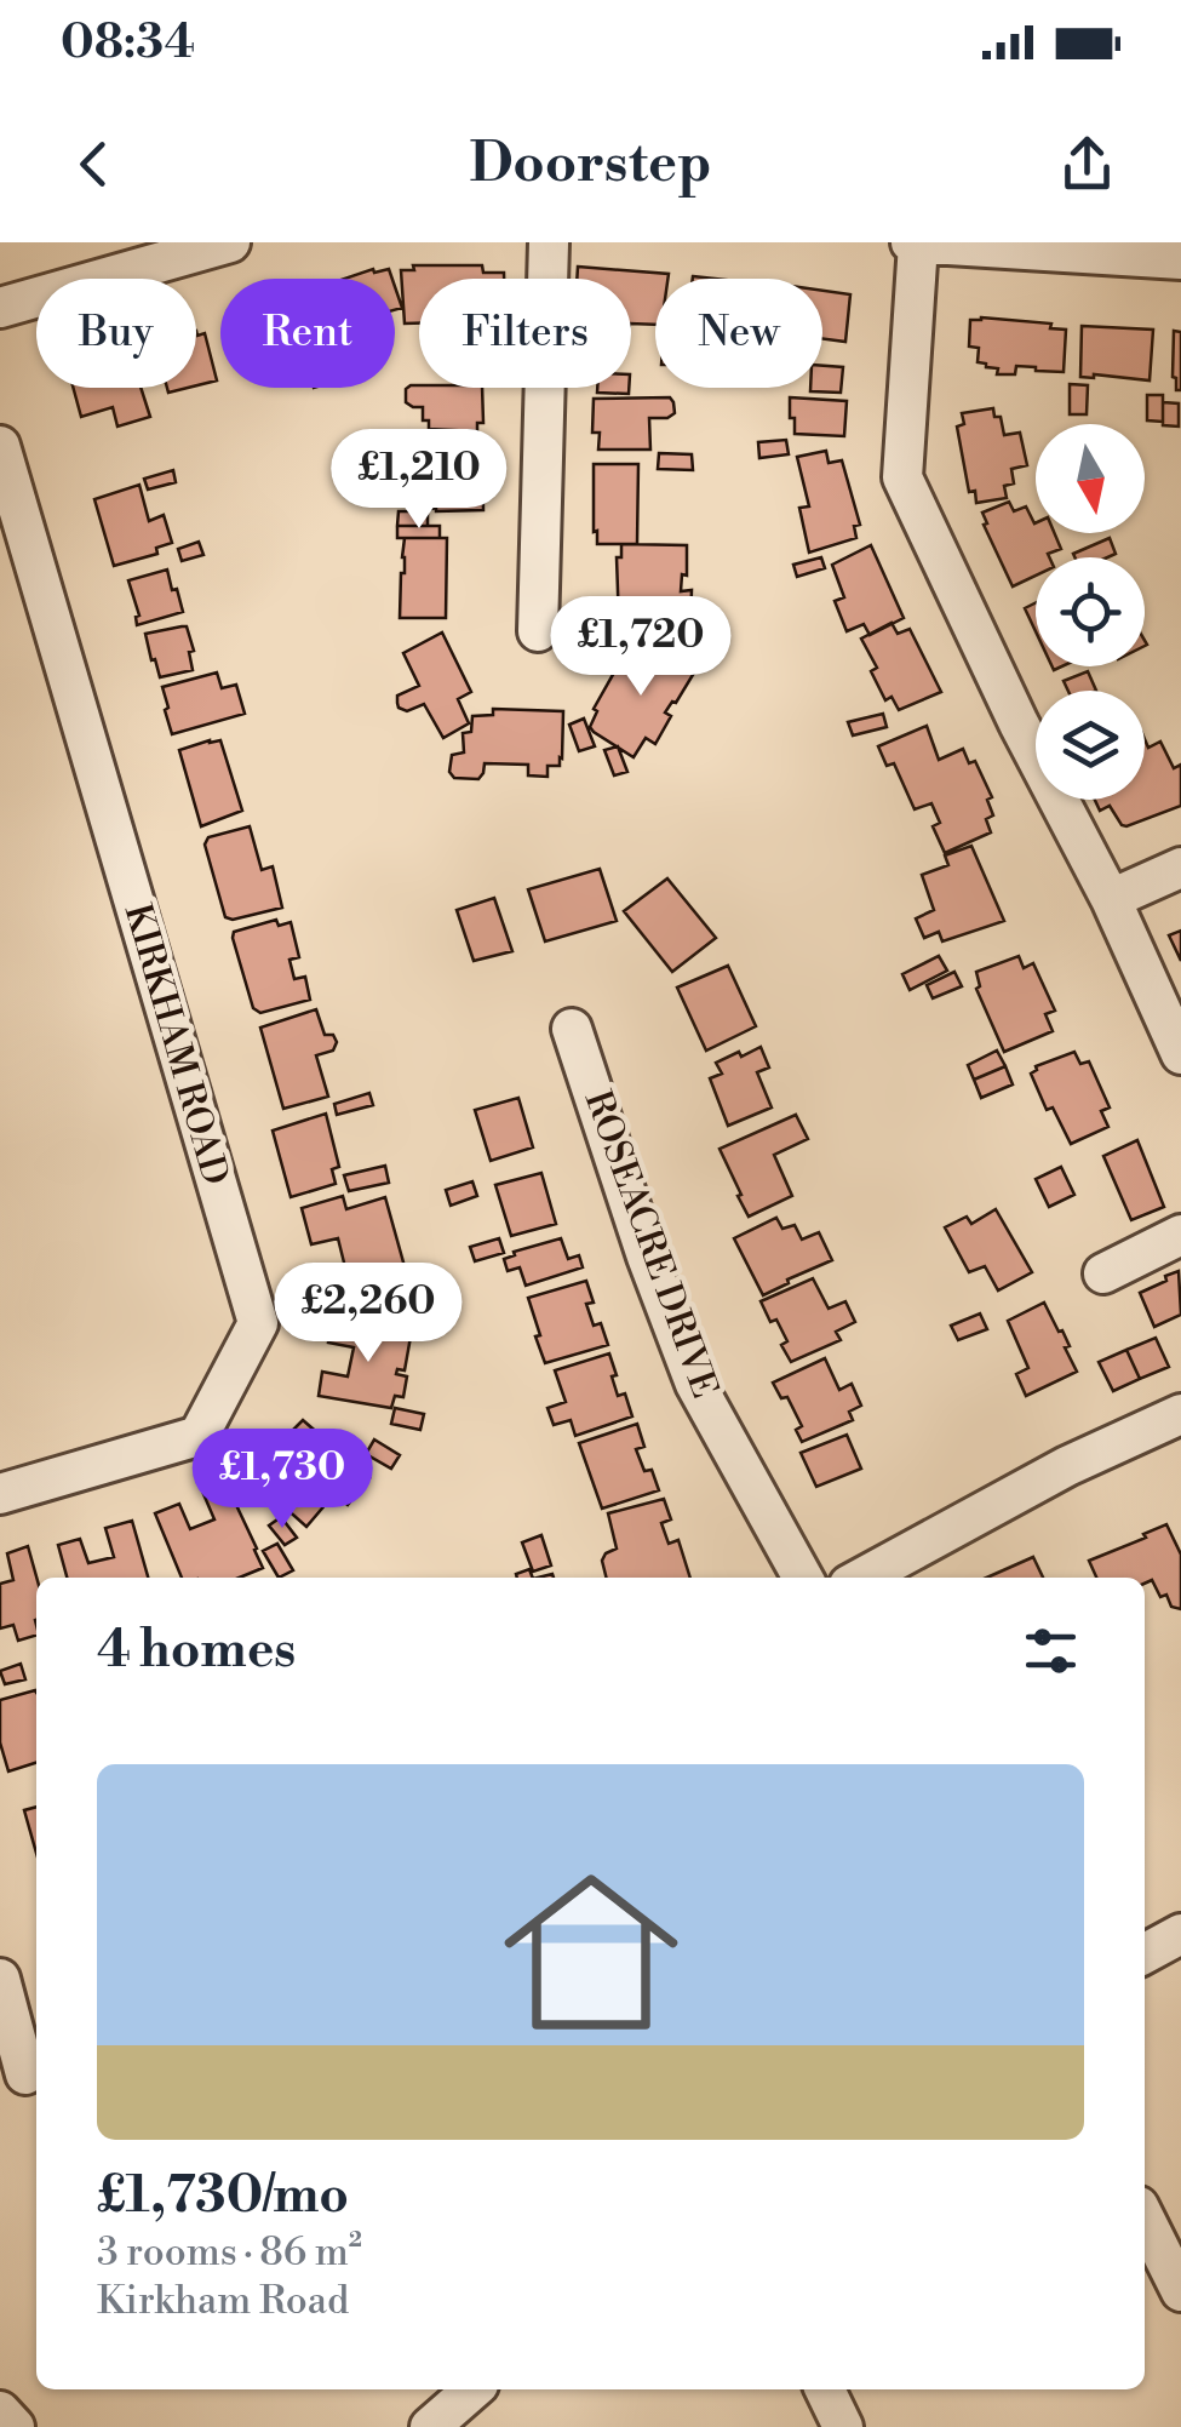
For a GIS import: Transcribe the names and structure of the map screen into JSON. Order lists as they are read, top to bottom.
{
  "streets": {
    "street": ["KIRKHAM ROAD", "ROSEACRE DRIVE"]
  },
  "north": "bottom",
  "page": {
    "status": "08:34",
    "header": "Doorstep",
    "chip": [
      "Buy",
      "Rent",
      "Filters",
      "New"
    ],
    "price": [
      "£1,210",
      "£1,720",
      "£2,260",
      "£1,730"
    ],
    "heading": "4 homes",
    "list": [
      {
        "name": "£1,730/mo",
        "note": "3 rooms · 86 m² · Kirkham Road"
      }
    ]
  }
}
